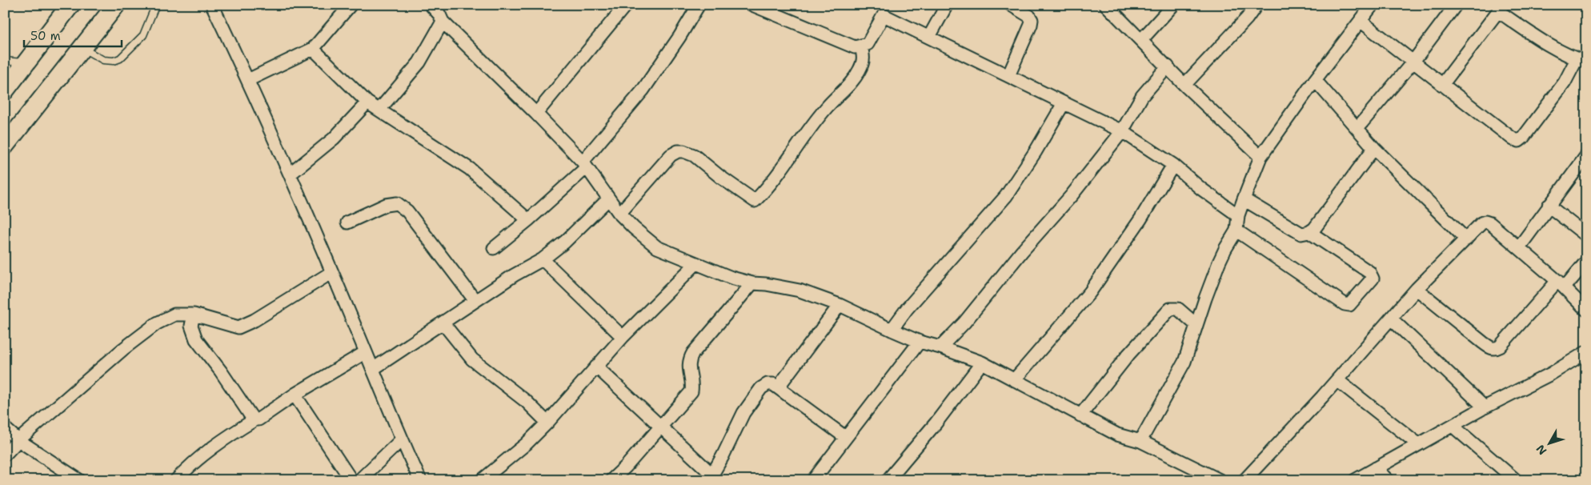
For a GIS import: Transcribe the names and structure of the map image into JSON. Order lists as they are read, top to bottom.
{
  "scale_bar": "50 m",
  "north": "bottom left"
}
